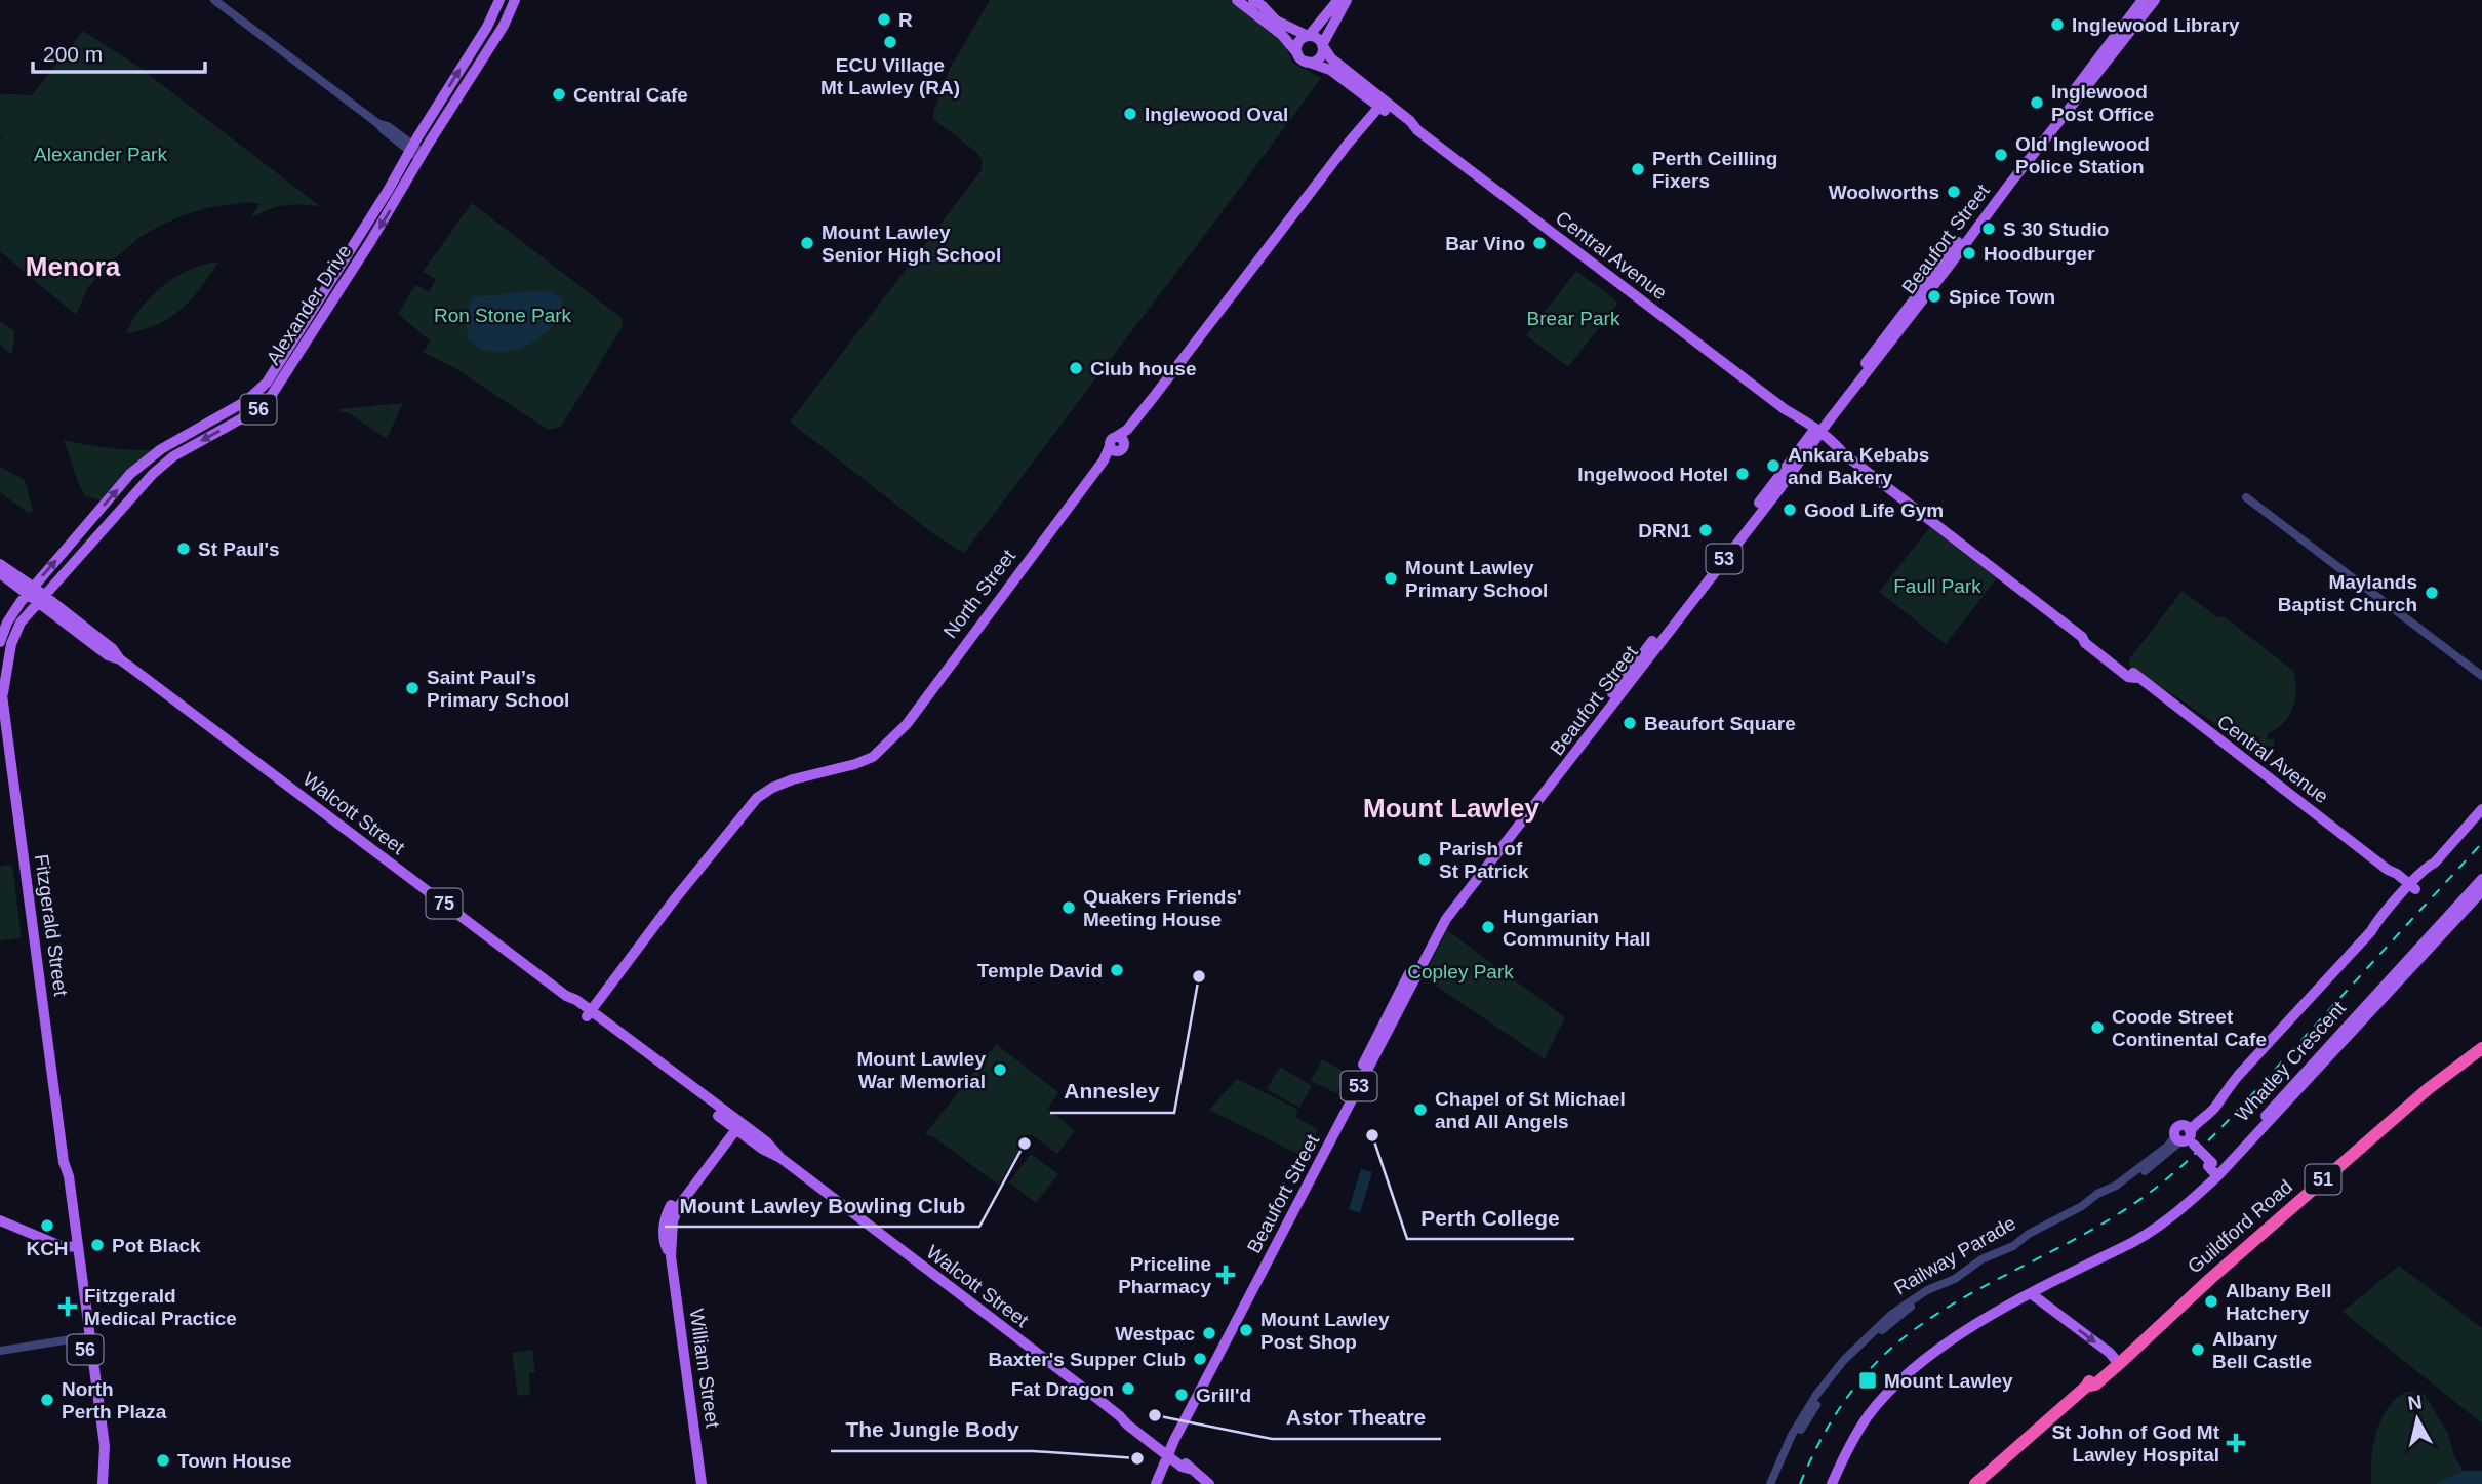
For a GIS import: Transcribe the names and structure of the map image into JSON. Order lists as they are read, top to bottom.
{
  "streets": {
    "highway": ["51", "Guildford Road"],
    "main road": [
      "Beaufort Street",
      "Central Avenue",
      "Alexander Drive",
      "56",
      "53",
      "North Street",
      "Walcott Street",
      "75",
      "Fitzgerald Street",
      "Whatley Crescent",
      "Railway Parade",
      "William Street"
    ]
  },
  "crossings": [
    ["Beaufort Street", "Central Avenue"],
    ["Beaufort Street", "Walcott Street"],
    ["Central Avenue", "North Street"],
    ["Central Avenue", "Railway Parade"],
    ["Alexander Drive", "56"],
    ["Alexander Drive", "Walcott Street"],
    ["Alexander Drive", "Fitzgerald Street"],
    ["56", "Walcott Street"],
    ["North Street", "Walcott Street"],
    ["Walcott Street", "Fitzgerald Street"],
    ["Walcott Street", "William Street"]
  ],
  "districts": ["Menora", "Mount Lawley"],
  "parks": [
    "Alexander Park",
    "Ron Stone Park",
    "Brear Park",
    "Faull Park",
    "Copley Park"
  ],
  "places": {
    "other": [
      "R",
      "Inglewood Library",
      "ECU Village Mt Lawley (RA)",
      "Central Cafe",
      "Inglewood Post Office",
      "Inglewood Oval",
      "Old Inglewood Police Station",
      "Perth Ceilling Fixers",
      "Woolworths",
      "S 30 Studio",
      "Mount Lawley Senior High School",
      "Bar Vino",
      "Hoodburger",
      "Spice Town",
      "Club house",
      "Ankara Kebabs and Bakery",
      "Ingelwood Hotel",
      "Good Life Gym",
      "DRN1",
      "St Paul's",
      "Mount Lawley Primary School",
      "Maylands Baptist Church",
      "Saint Paul’s Primary School",
      "Beaufort Square",
      "Parish of St Patrick",
      "Quakers Friends' Meeting House",
      "Hungarian Community Hall",
      "Temple David",
      "Annesley",
      "Coode Street Continental Cafe",
      "Mount Lawley War Memorial",
      "Chapel of St Michael and All Angels",
      "Perth College",
      "Mount Lawley Bowling Club",
      "KCH",
      "Pot Black",
      "Albany Bell Hatchery",
      "Mount Lawley Post Shop",
      "Westpac",
      "Albany Bell Castle",
      "Baxter's Supper Club",
      "Fat Dragon",
      "Grill'd",
      "North Perth Plaza",
      "Astor Theatre",
      "The Jungle Body",
      "Town House"
    ],
    "health": ["Priceline Pharmacy", "Fitzgerald Medical Practice", "St John of God Mt Lawley Hospital"],
    "transit": ["Mount Lawley"]
  },
  "scale_bar": "200 m",
  "north": "top"
}
